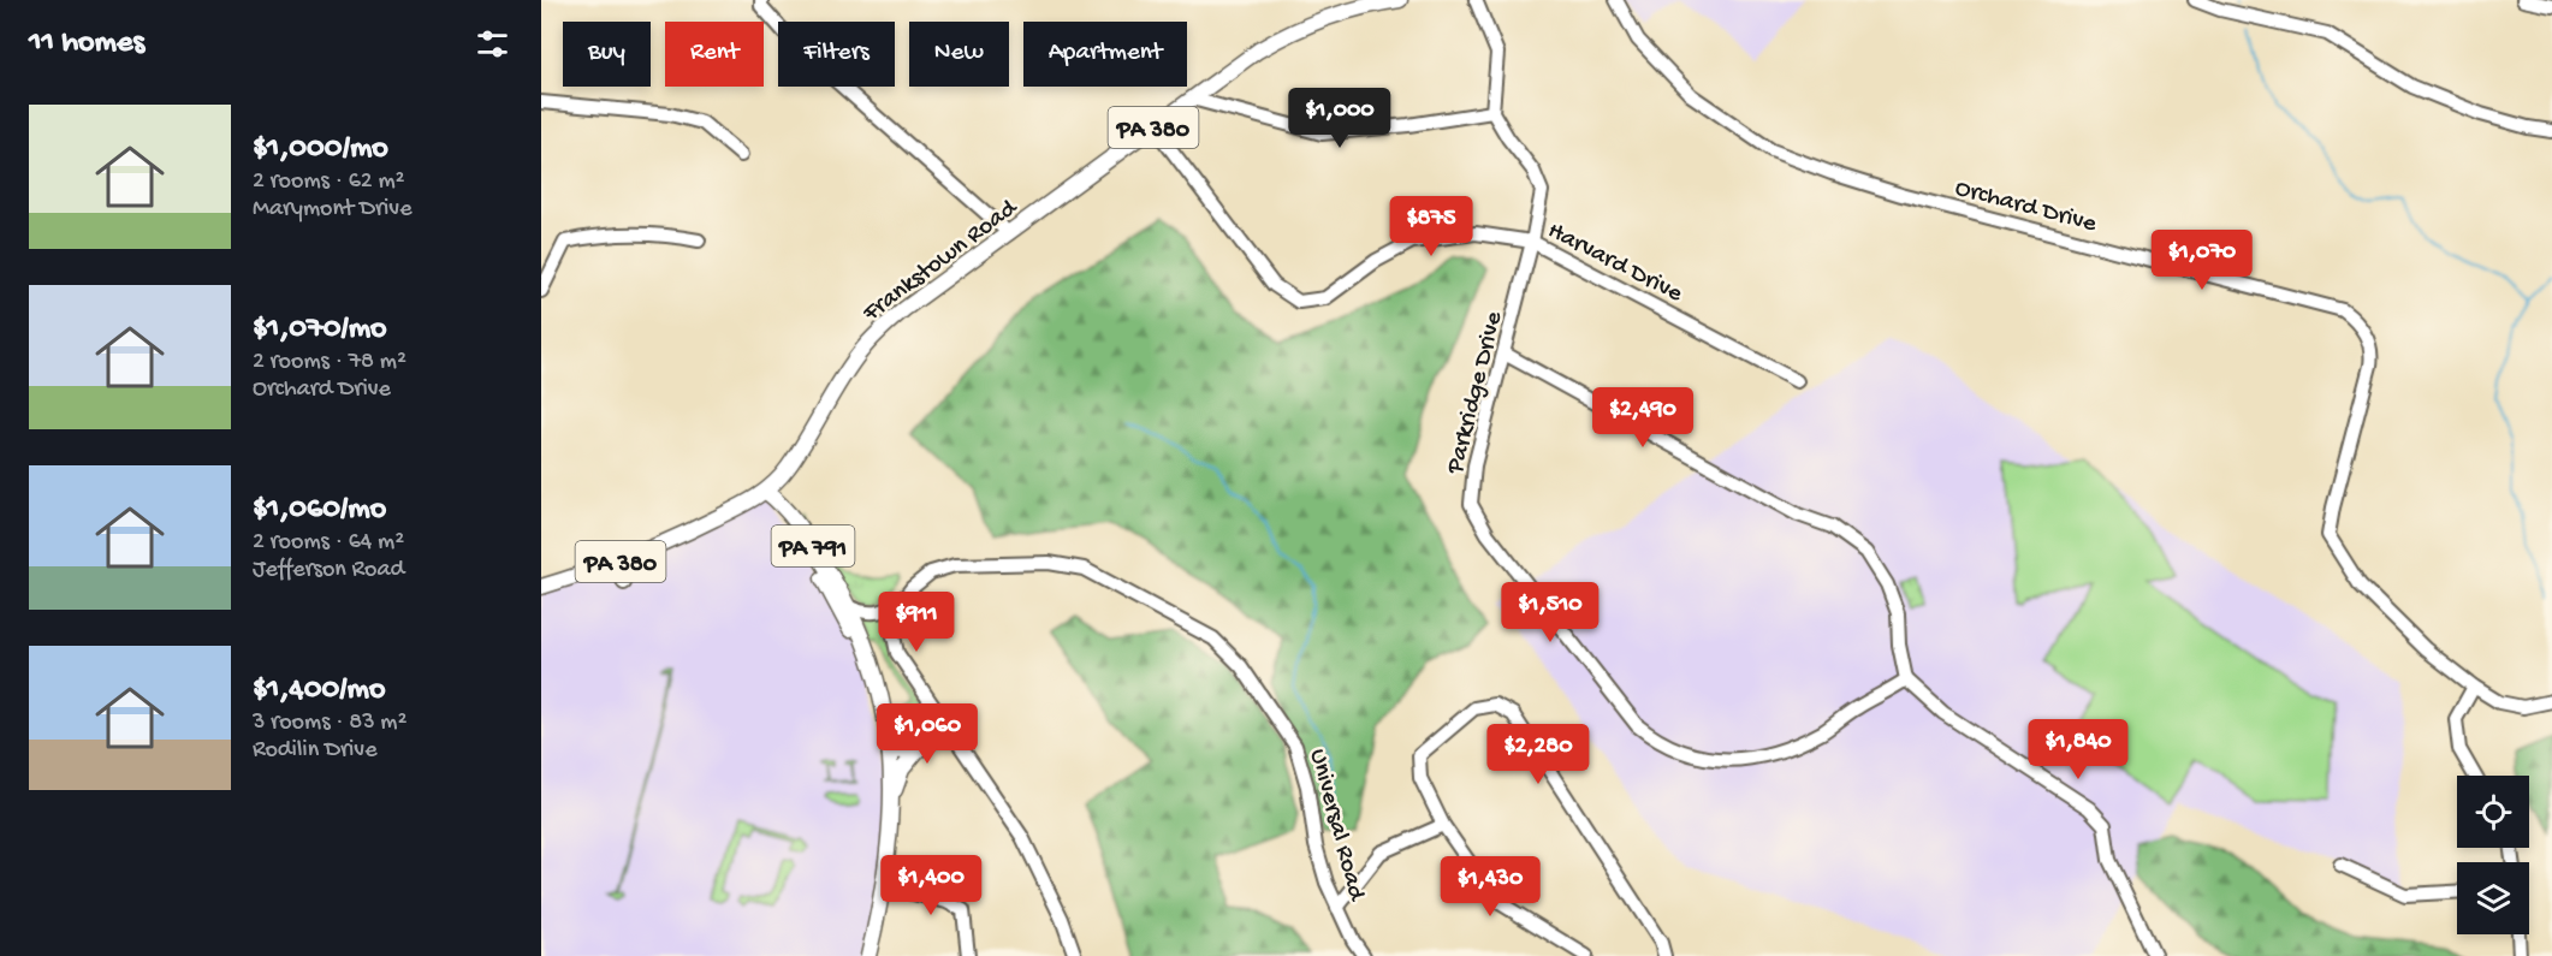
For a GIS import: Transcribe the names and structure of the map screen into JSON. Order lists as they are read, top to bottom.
{
  "streets": {
    "main road": ["PA 380", "Frankstown Road", "PA 791"],
    "street": [
      "Orchard Drive",
      "Harvard Drive",
      "Parkridge Drive",
      "Universal Road"
    ]
  },
  "crossings": [
    ["Frankstown Road", "Harvard Drive"],
    ["Frankstown Road", "PA 791"],
    ["Harvard Drive", "Parkridge Drive"],
    ["PA 791", "Universal Road"]
  ],
  "page": {
    "heading": "11 homes",
    "chip": [
      "Buy",
      "Rent",
      "Filters",
      "New",
      "Apartment"
    ],
    "list": [
      {
        "name": "$1,000/mo",
        "note": "2 rooms · 62 m² · Marymont Drive"
      },
      {
        "name": "$1,070/mo",
        "note": "2 rooms · 78 m² · Orchard Drive"
      },
      {
        "name": "$1,060/mo",
        "note": "2 rooms · 64 m² · Jefferson Road"
      },
      {
        "name": "$1,400/mo",
        "note": "3 rooms · 83 m² · Rodilin Drive"
      }
    ],
    "price": [
      "$1,000",
      "$875",
      "$1,070",
      "$2,490",
      "$1,510",
      "$911",
      "$1,060",
      "$1,840",
      "$2,280",
      "$1,400",
      "$1,430"
    ]
  }
}
